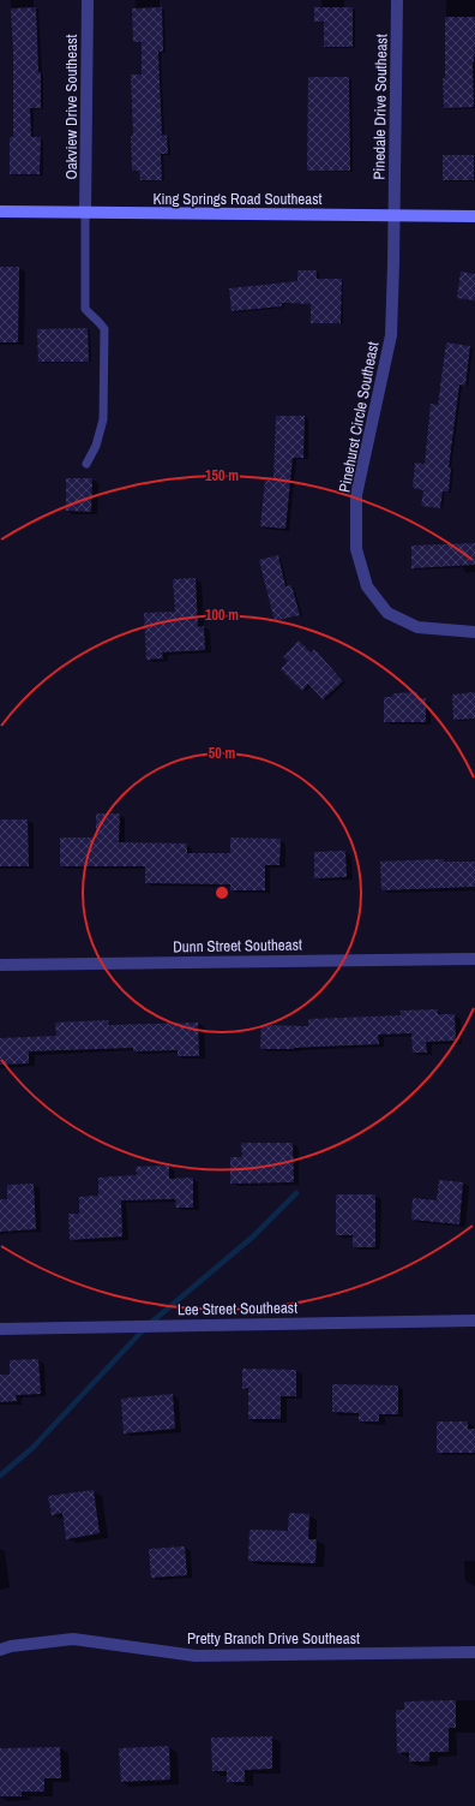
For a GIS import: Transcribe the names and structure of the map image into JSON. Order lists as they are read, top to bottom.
{
  "streets": {
    "street": [
      "Oakview Drive Southeast",
      "Pinedale Drive Southeast",
      "King Springs Road Southeast",
      "Pinehurst Circle Southeast",
      "Dunn Street Southeast",
      "Lee Street Southeast",
      "Pretty Branch Drive Southeast"
    ]
  },
  "crossings": [
    ["Oakview Drive Southeast", "King Springs Road Southeast"],
    ["Pinedale Drive Southeast", "King Springs Road Southeast"],
    ["Pinedale Drive Southeast", "Pinehurst Circle Southeast"],
    ["King Springs Road Southeast", "Pinehurst Circle Southeast"]
  ],
  "rings": ["150 m", "100 m", "50 m"]
}
